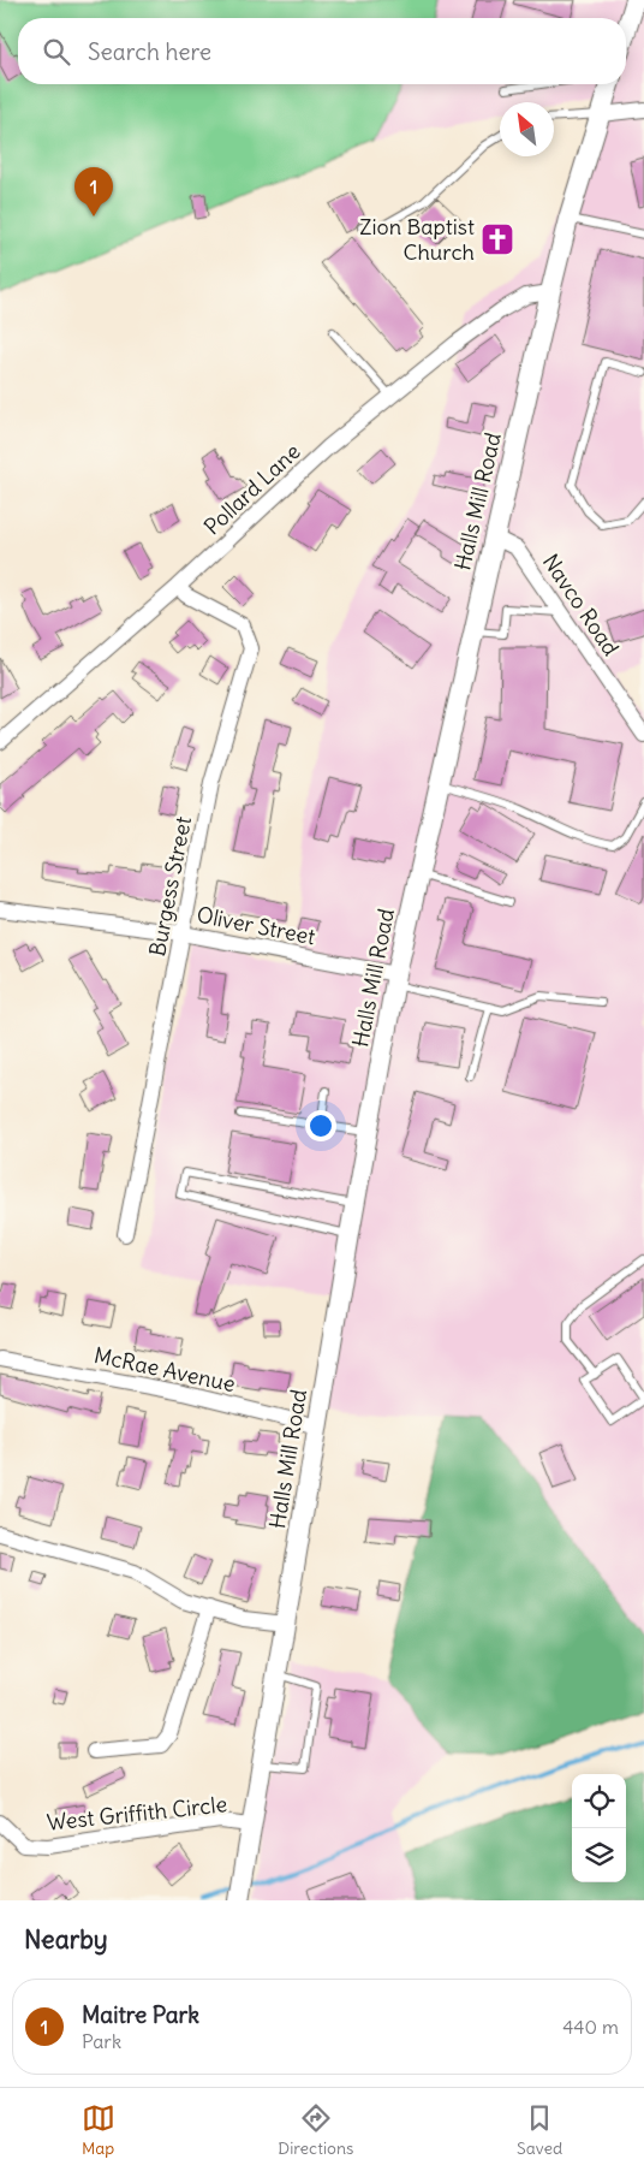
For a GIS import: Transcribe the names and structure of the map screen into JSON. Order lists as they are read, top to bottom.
{
  "streets": {
    "street": [
      "Pollard Lane",
      "Halls Mill Road",
      "Navco Road",
      "Burgess Street",
      "Oliver Street",
      "McRae Avenue",
      "West Griffith Circle"
    ]
  },
  "crossings": [
    ["Pollard Lane", "Halls Mill Road"],
    ["Pollard Lane", "Burgess Street"],
    ["Halls Mill Road", "Navco Road"],
    ["Halls Mill Road", "Oliver Street"],
    ["Halls Mill Road", "McRae Avenue"],
    ["Halls Mill Road", "West Griffith Circle"],
    ["Burgess Street", "Oliver Street"]
  ],
  "places": {
    "church": ["Zion Baptist Church"]
  },
  "north": "top left",
  "page": {
    "search": "Search here",
    "pins": "1",
    "heading": "Nearby",
    "list": [
      {
        "mark": "1",
        "name": "Maitre Park",
        "note": "Park",
        "value": "440 m"
      }
    ],
    "nav": ["Map", "Directions", "Saved"]
  }
}
